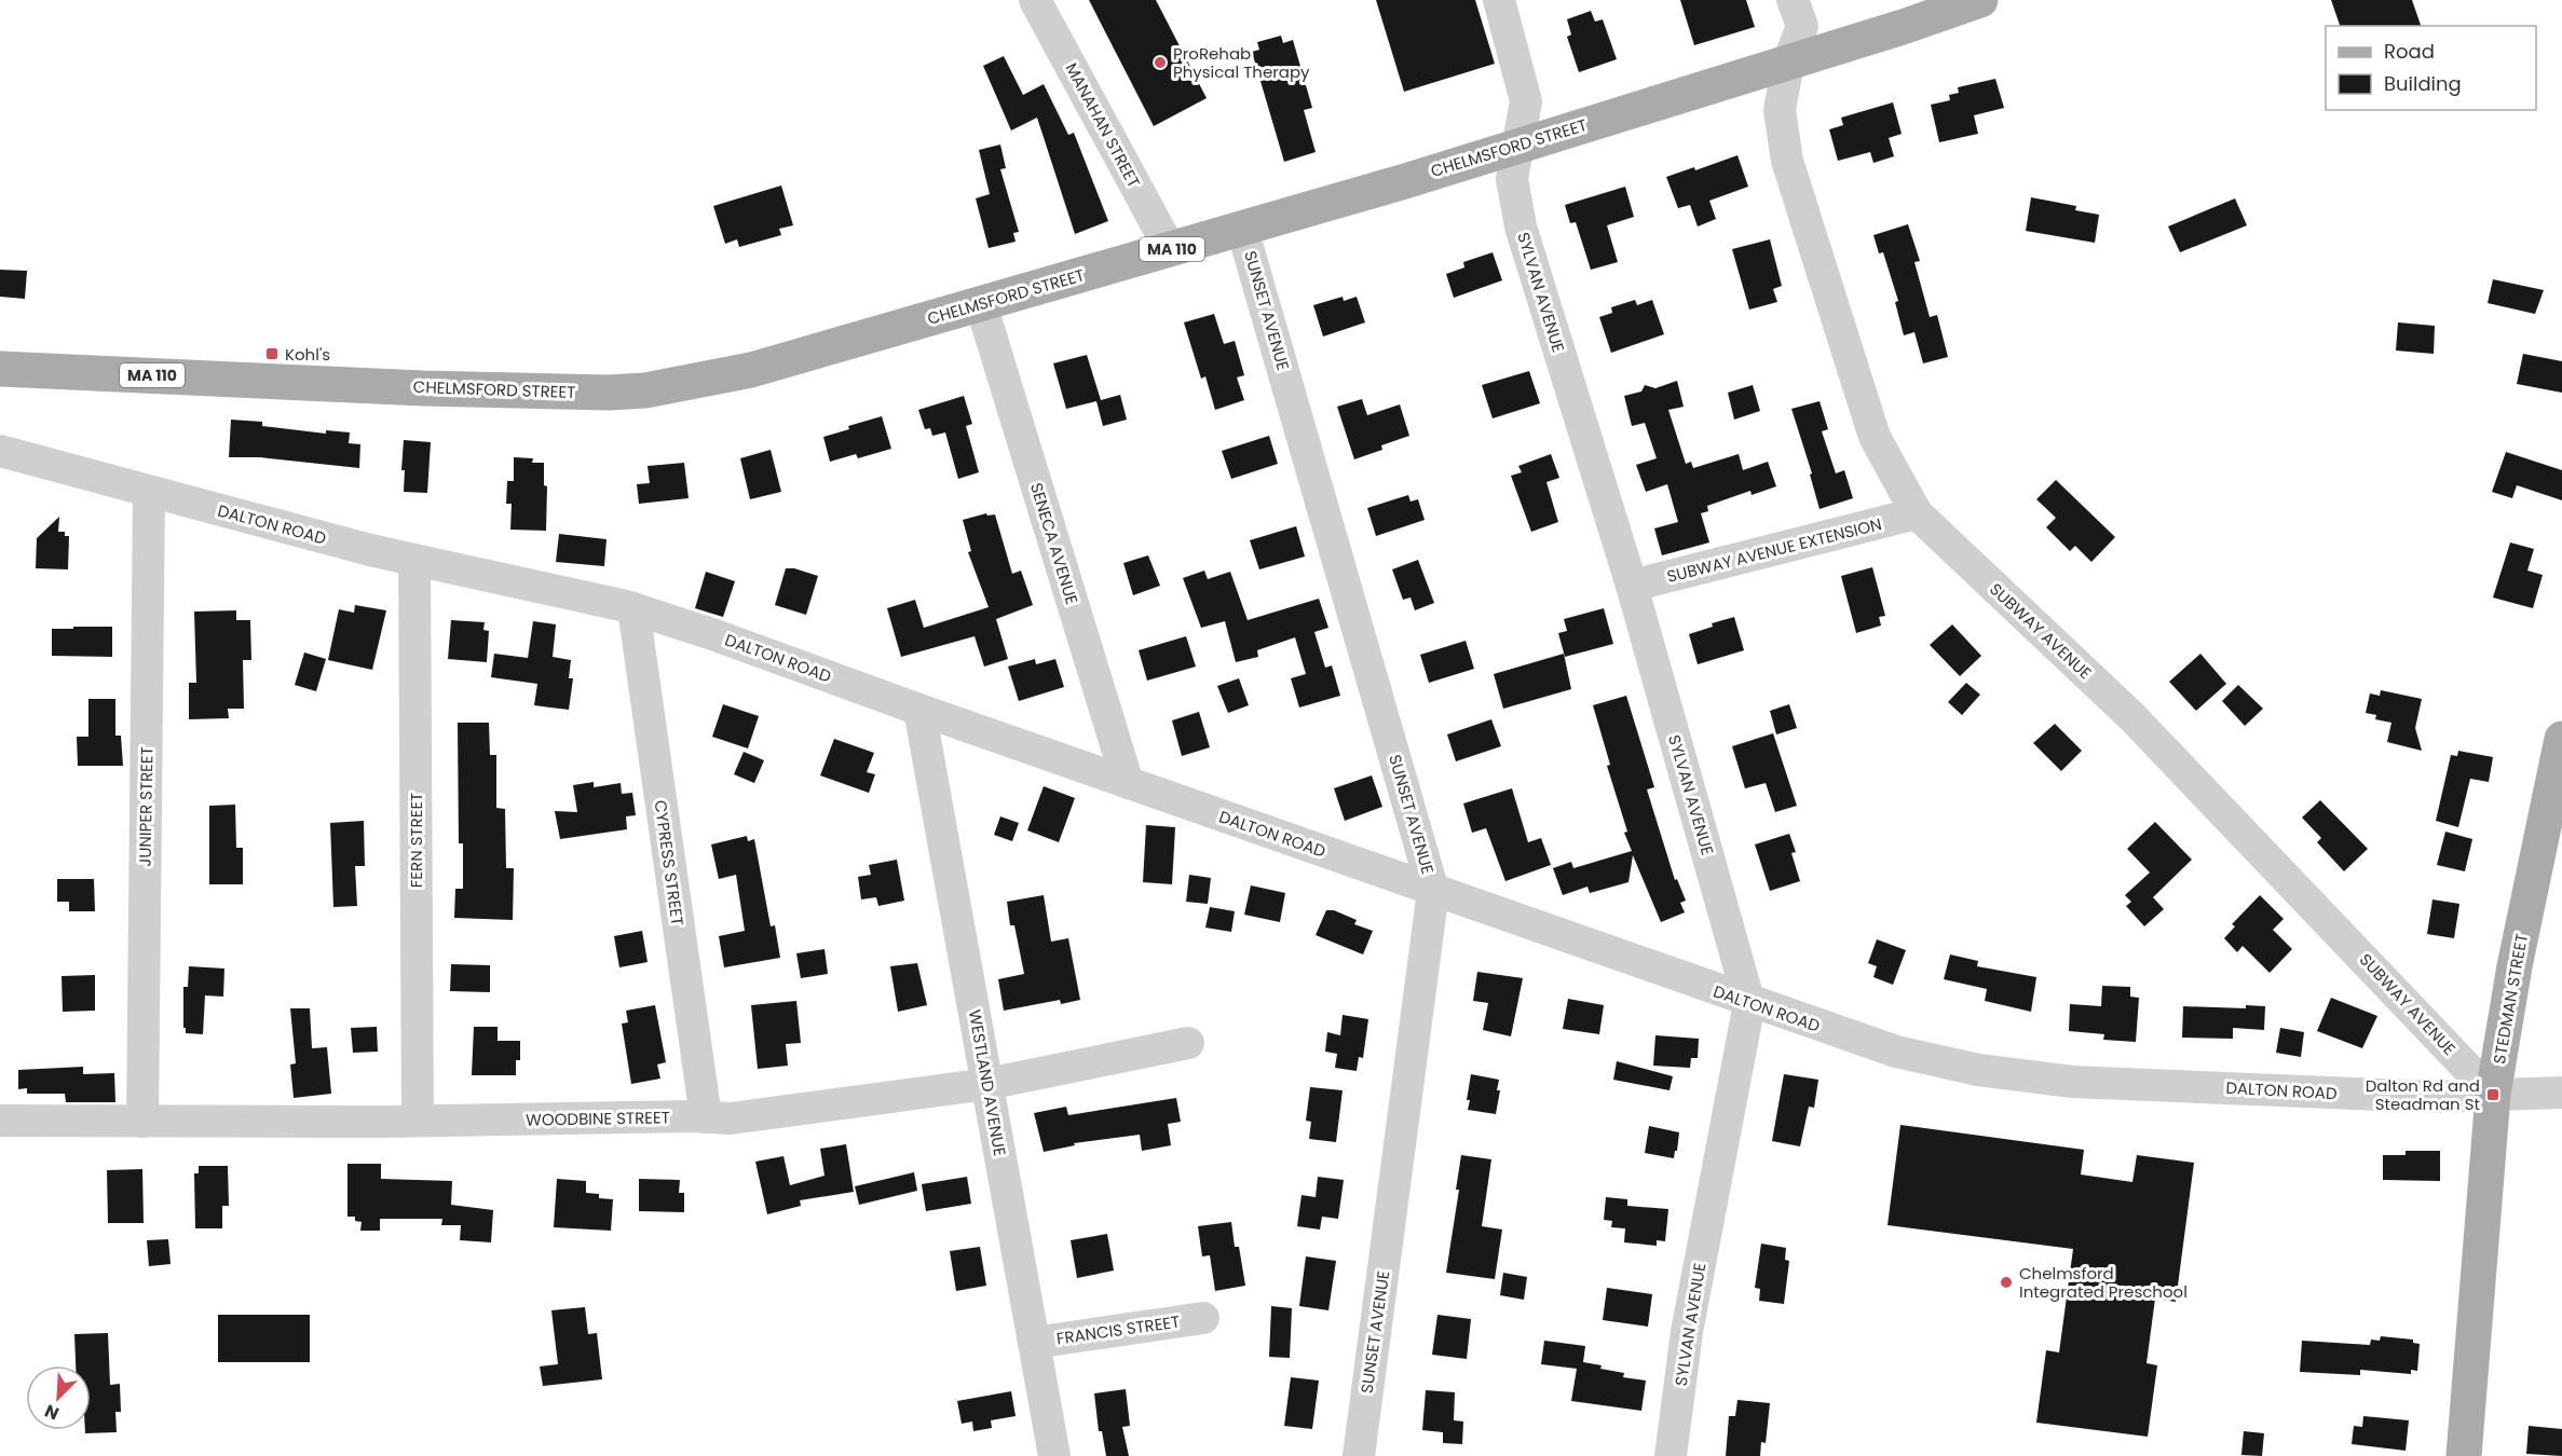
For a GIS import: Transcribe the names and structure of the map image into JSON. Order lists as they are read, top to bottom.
{
  "streets": {
    "main road": ["CHELMSFORD STREET", "MA 110", "STEDMAN STREET"],
    "street": [
      "MANAHAN STREET",
      "SYLVAN AVENUE",
      "SUNSET AVENUE",
      "DALTON ROAD",
      "SENECA AVENUE",
      "SUBWAY AVENUE EXTENSION",
      "SUBWAY AVENUE",
      "JUNIPER STREET",
      "FERN STREET",
      "CYPRESS STREET",
      "WESTLAND AVENUE",
      "WOODBINE STREET",
      "FRANCIS STREET"
    ]
  },
  "crossings": [
    ["MANAHAN STREET", "CHELMSFORD STREET"],
    ["CHELMSFORD STREET", "SYLVAN AVENUE"],
    ["CHELMSFORD STREET", "SUNSET AVENUE"],
    ["CHELMSFORD STREET", "SENECA AVENUE"],
    ["CHELMSFORD STREET", "SUBWAY AVENUE"],
    ["SYLVAN AVENUE", "DALTON ROAD"],
    ["SYLVAN AVENUE", "SUBWAY AVENUE EXTENSION"],
    ["SUNSET AVENUE", "DALTON ROAD"],
    ["DALTON ROAD", "SENECA AVENUE"],
    ["DALTON ROAD", "SUBWAY AVENUE"],
    ["DALTON ROAD", "JUNIPER STREET"],
    ["DALTON ROAD", "FERN STREET"],
    ["DALTON ROAD", "CYPRESS STREET"],
    ["DALTON ROAD", "STEDMAN STREET"],
    ["DALTON ROAD", "WESTLAND AVENUE"],
    ["SUBWAY AVENUE EXTENSION", "SUBWAY AVENUE"],
    ["SUBWAY AVENUE", "STEDMAN STREET"],
    ["JUNIPER STREET", "WOODBINE STREET"],
    ["FERN STREET", "WOODBINE STREET"],
    ["CYPRESS STREET", "WOODBINE STREET"],
    ["WESTLAND AVENUE", "WOODBINE STREET"],
    ["WESTLAND AVENUE", "FRANCIS STREET"]
  ],
  "places": {
    "other": ["ProRehab Physical Therapy", "Chelmsford Integrated Preschool"],
    "transit": ["Kohl's", "Dalton Rd and Steadman St"]
  },
  "legend": ["Road", "Building"],
  "north": "bottom left"
}
